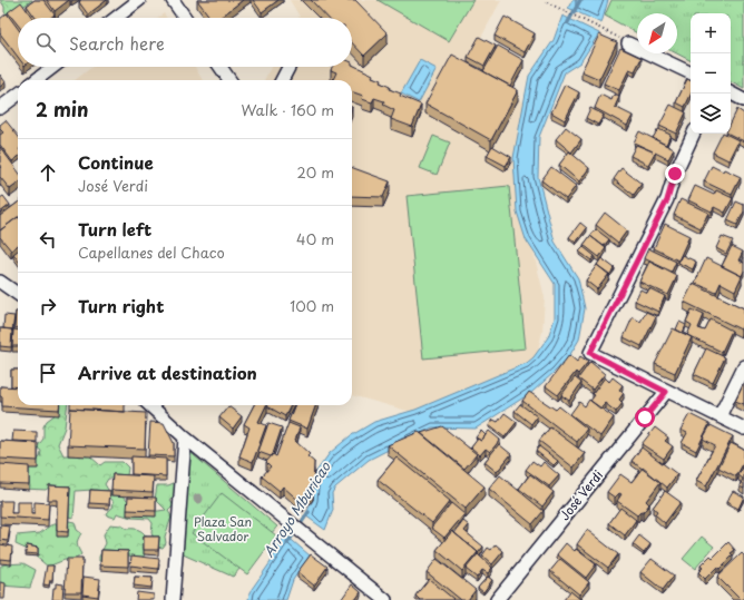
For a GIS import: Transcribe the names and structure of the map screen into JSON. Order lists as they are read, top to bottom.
{
  "streets": {
    "street": ["José Verdi"]
  },
  "water": ["Arroyo Mburicao"],
  "parks": ["Plaza San Salvador"],
  "north": "bottom left",
  "page": {
    "map_buttons": ["+", "−"],
    "search": "Search here",
    "heading": ["2 min", "Walk · 160 m"],
    "list": [
      ["Continue", "José Verdi", "20 m"],
      ["Turn left", "Capellanes del Chaco", "40 m"],
      ["Turn right", "100 m"],
      "Arrive at destination"
    ]
  }
}
